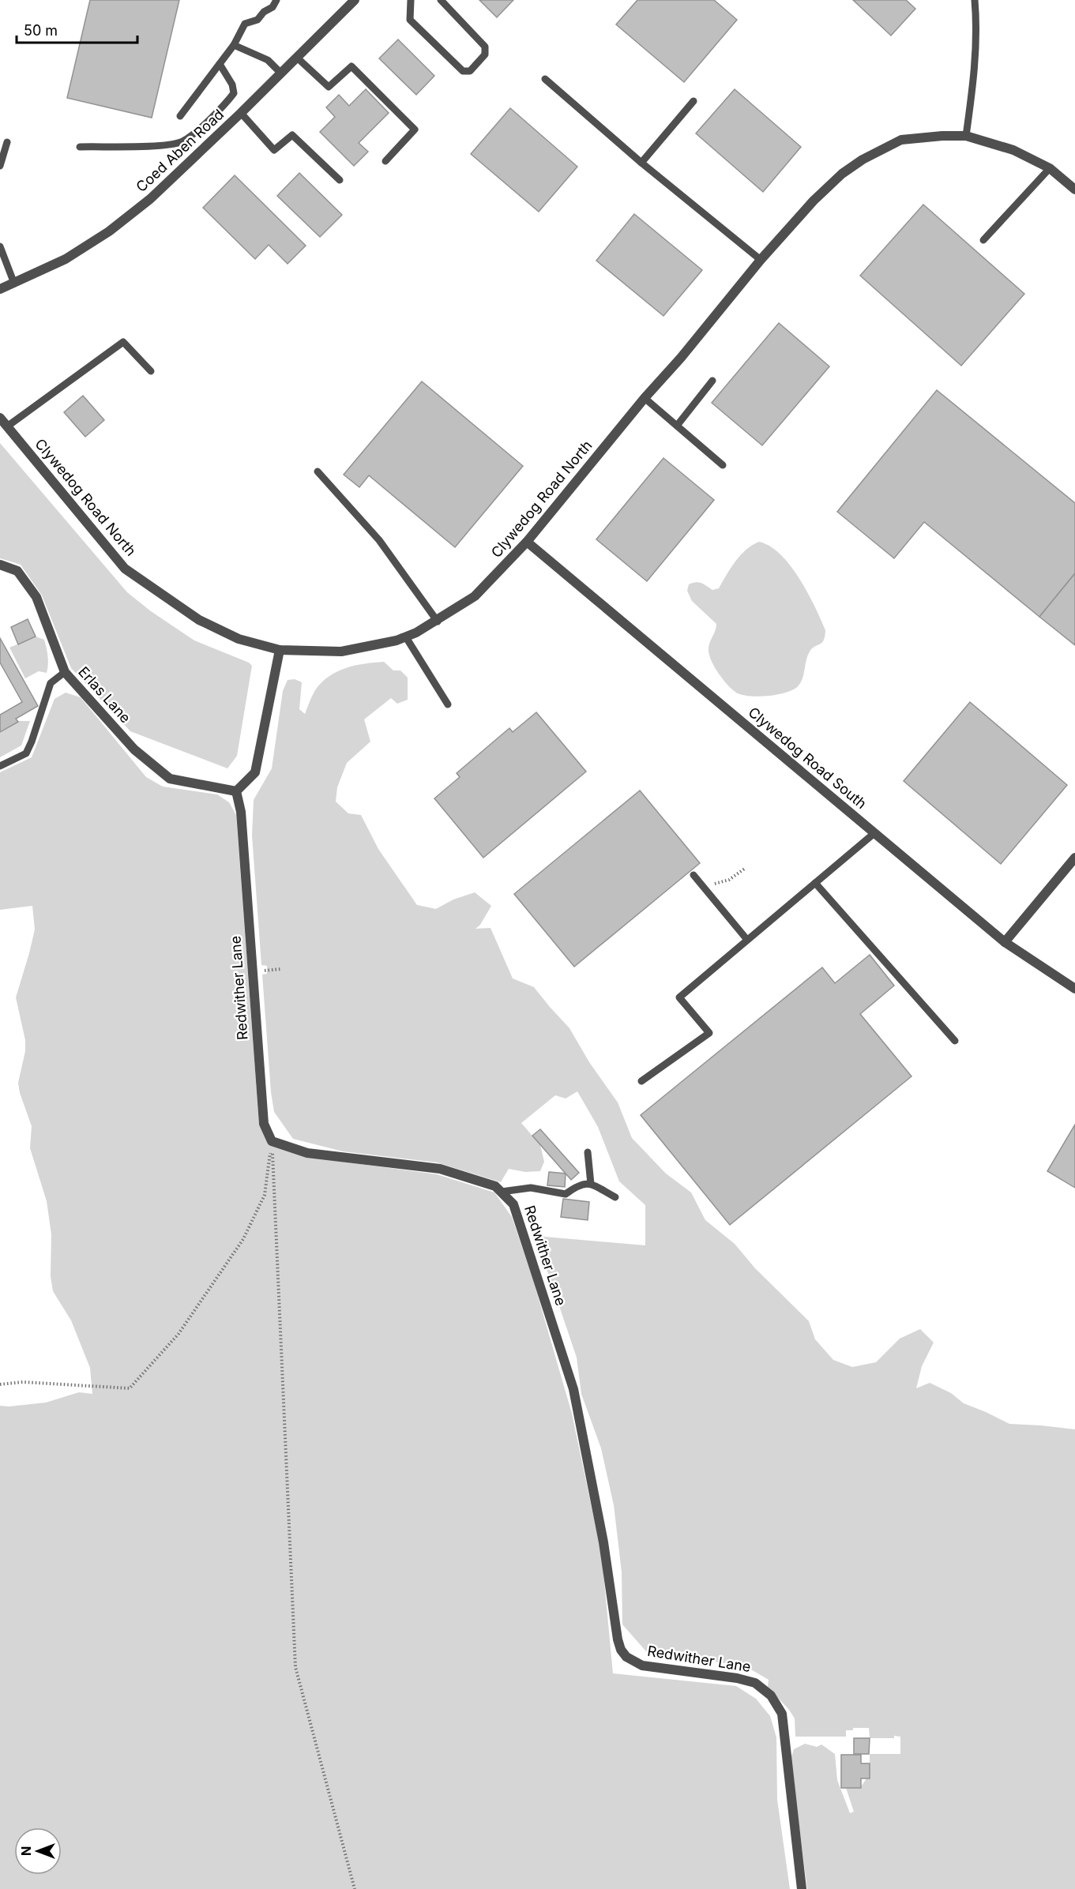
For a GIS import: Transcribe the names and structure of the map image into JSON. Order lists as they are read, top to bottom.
{
  "streets": {
    "street": [
      "Coed Aben Road",
      "Clywedog Road North",
      "Erlas Lane",
      "Clywedog Road South",
      "Redwither Lane"
    ]
  },
  "crossings": [
    ["Clywedog Road North", "Clywedog Road South"],
    ["Erlas Lane", "Redwither Lane"]
  ],
  "scale_bar": "50 m",
  "north": "left"
}
